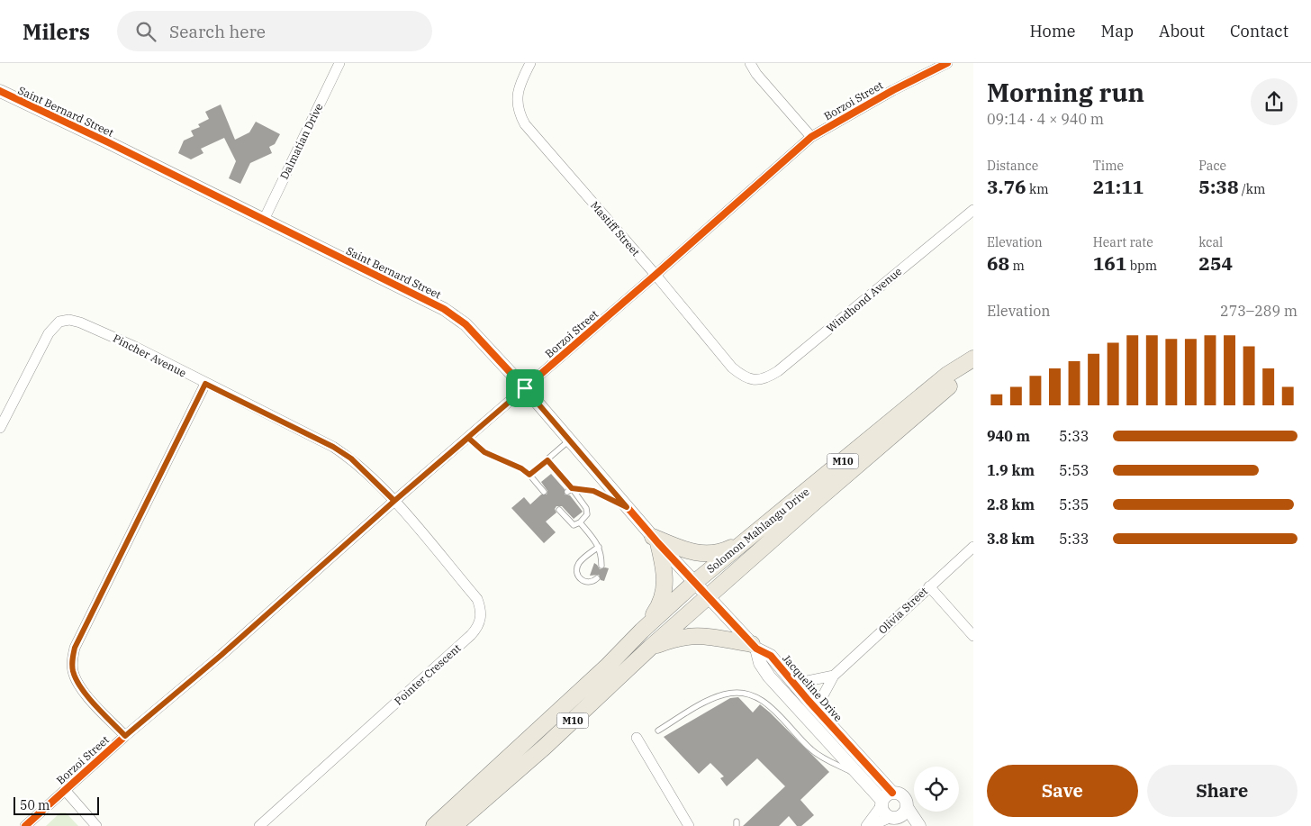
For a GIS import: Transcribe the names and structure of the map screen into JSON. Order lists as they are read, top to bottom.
{
  "streets": {
    "main road": ["M10", "Solomon Mahlangu Drive"],
    "street": [
      "Borzoi Street",
      "Saint Bernard Street",
      "Dalmatian Drive",
      "Mastiff Street",
      "Windhond Avenue",
      "Pincher Avenue",
      "Olivia Street",
      "Pointer Crescent",
      "Jacqueline Drive"
    ]
  },
  "crossings": [
    ["Borzoi Street", "Saint Bernard Street"],
    ["Borzoi Street", "Mastiff Street"],
    ["Borzoi Street", "Pincher Avenue"],
    ["Borzoi Street", "Pointer Crescent"],
    ["Saint Bernard Street", "Dalmatian Drive"],
    ["Saint Bernard Street", "Solomon Mahlangu Drive"],
    ["Saint Bernard Street", "Jacqueline Drive"],
    ["Mastiff Street", "Windhond Avenue"],
    ["Pincher Avenue", "Pointer Crescent"],
    ["Solomon Mahlangu Drive", "Jacqueline Drive"],
    ["Olivia Street", "Jacqueline Drive"]
  ],
  "scale_bar": "50 m",
  "page": {
    "header": "Milers",
    "search": "Search here",
    "nav": [
      "Home",
      "Map",
      "About",
      "Contact"
    ],
    "heading": ["Morning run", "09:14 · 4 × 940 m"],
    "stats": [
      ["Distance", "3.76 km"],
      ["Time", "21:11"],
      ["Pace", "5:38 /km"],
      ["Elevation", "68 m"],
      ["Heart rate", "161 bpm"],
      ["kcal", "254"]
    ],
    "chart": ["Elevation", "273–289 m"],
    "list": [
      {
        "name": "940 m",
        "note": "5:33"
      },
      {
        "name": "1.9 km",
        "note": "5:53"
      },
      {
        "name": "2.8 km",
        "note": "5:35"
      },
      {
        "name": "3.8 km",
        "note": "5:33"
      }
    ],
    "buttons": ["Save", "Share"],
    "scale": "50 m"
  }
}
